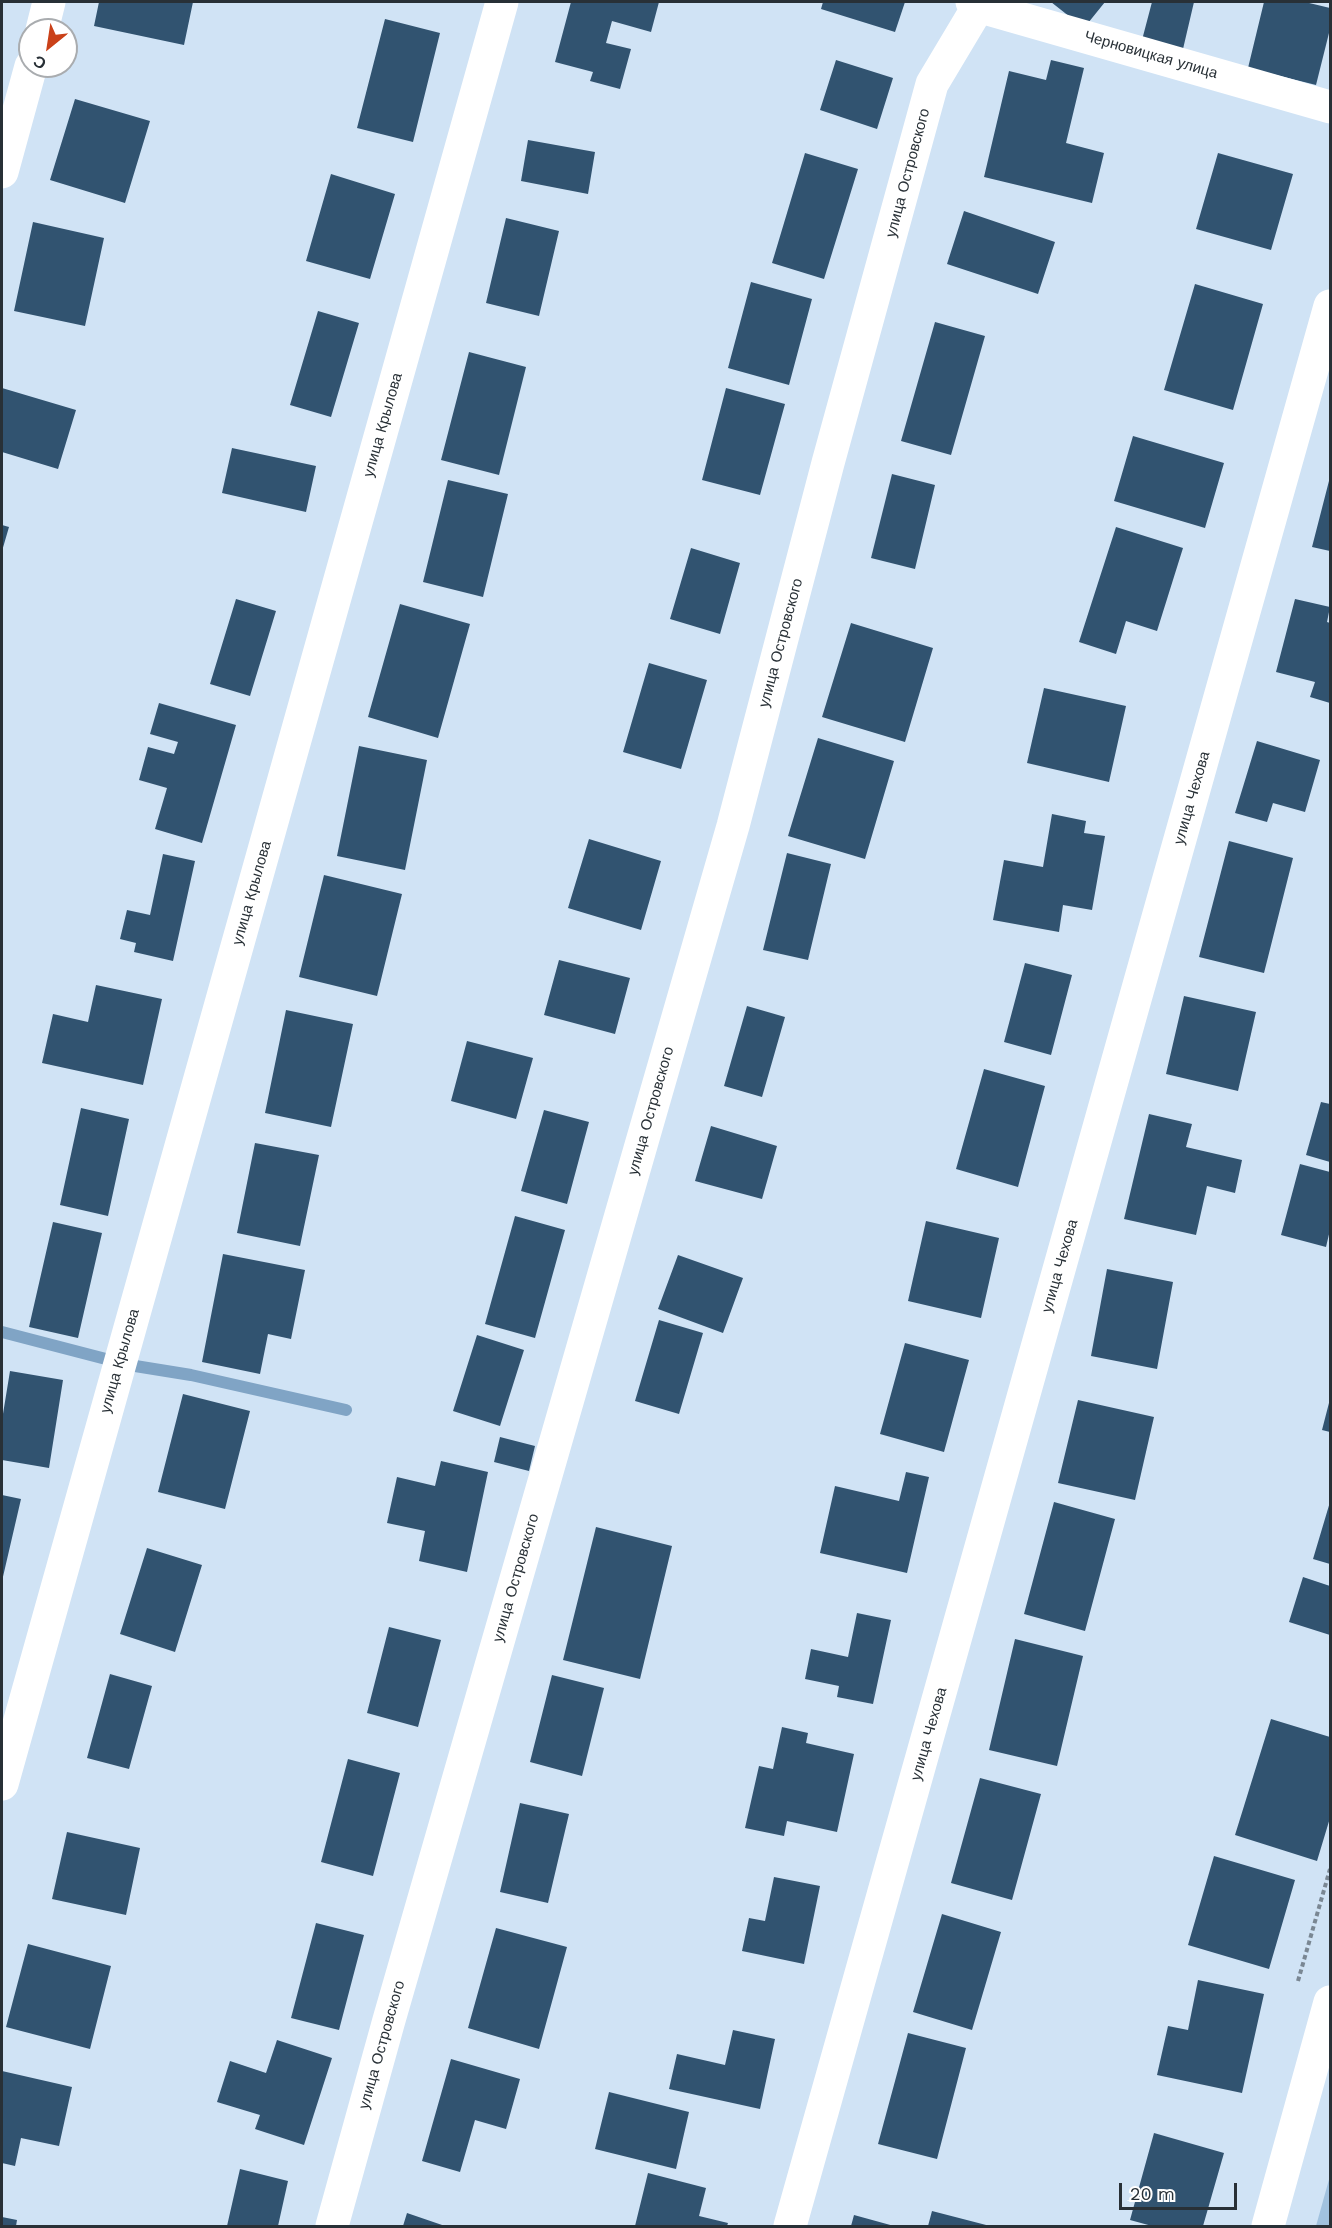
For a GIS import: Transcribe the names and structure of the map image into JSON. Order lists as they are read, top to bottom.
{
  "streets": {
    "street": [
      "Черновицкая улица",
      "улица Островского",
      "улица Крылова",
      "улица Чехова"
    ]
  },
  "crossings": [
    ["Черновицкая улица", "улица Островского"]
  ],
  "scale_bar": "20 m",
  "north": "bottom left"
}
